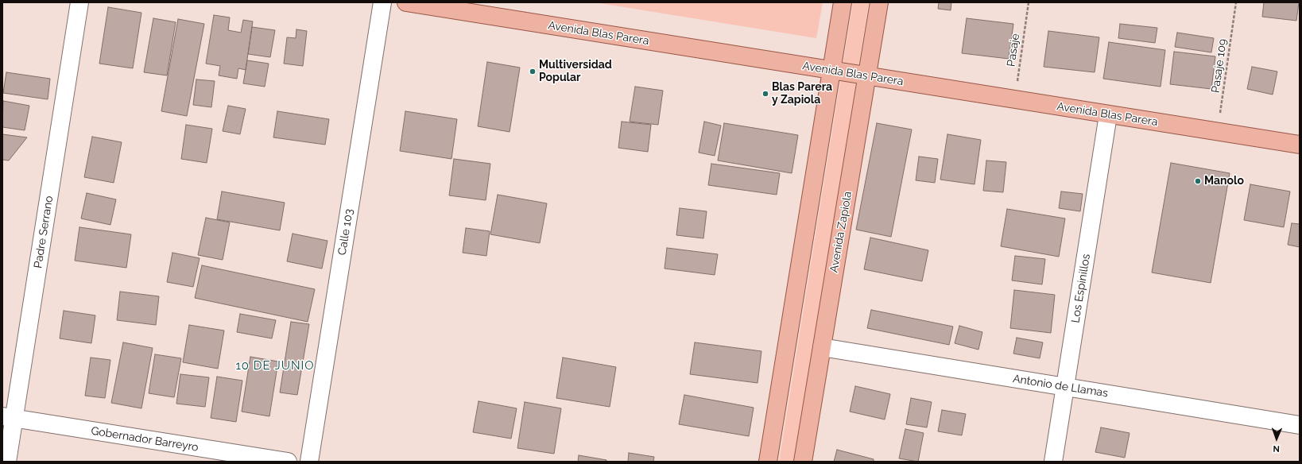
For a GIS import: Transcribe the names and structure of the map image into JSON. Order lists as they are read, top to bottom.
{
  "streets": {
    "main road": ["Avenida Blas Parera", "Avenida Zapiola"],
    "street": [
      "Padre Serrano",
      "Calle 103",
      "Los Espinillos",
      "Antonio de Llamas",
      "Gobernador Barreyro"
    ],
    "path": ["Pasaje", "Pasaje 109"]
  },
  "crossings": [
    ["Avenida Blas Parera", "Pasaje"],
    ["Avenida Blas Parera", "Pasaje 109"],
    ["Avenida Blas Parera", "Avenida Zapiola"],
    ["Avenida Blas Parera", "Los Espinillos"],
    ["Padre Serrano", "Gobernador Barreyro"],
    ["Avenida Zapiola", "Antonio de Llamas"],
    ["Los Espinillos", "Antonio de Llamas"]
  ],
  "districts": ["10 DE JUNIO"],
  "places": ["Multiversidad Popular", "Blas Parera y Zapiola", "Manolo"],
  "north": "bottom"
}
